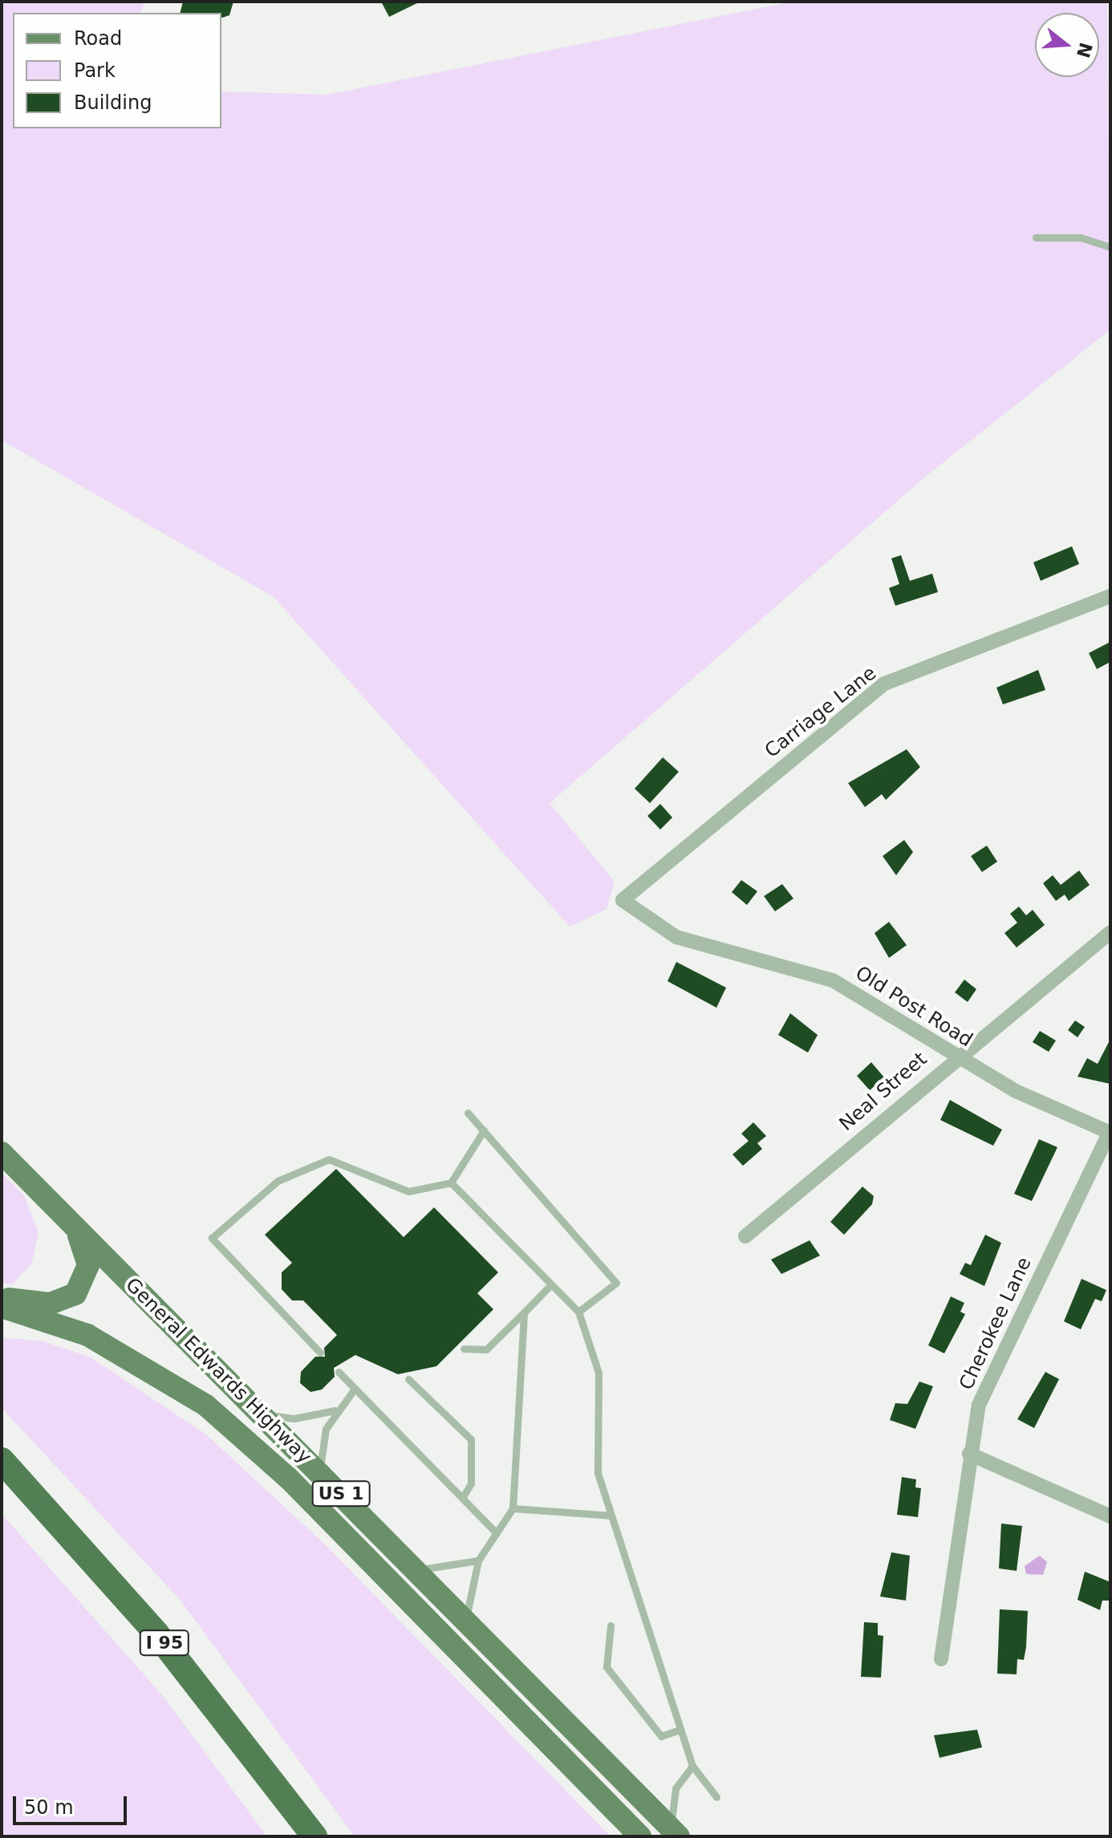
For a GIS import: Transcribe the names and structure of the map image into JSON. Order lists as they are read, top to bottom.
{
  "streets": {
    "highway": ["I 95"],
    "main road": ["General Edwards Highway", "US 1"],
    "street": [
      "Carriage Lane",
      "Old Post Road",
      "Neal Street",
      "Cherokee Lane"
    ]
  },
  "crossings": [
    ["Carriage Lane", "Old Post Road"],
    ["Old Post Road", "Neal Street"],
    ["Old Post Road", "Cherokee Lane"]
  ],
  "legend": ["Road", "Park", "Building"],
  "scale_bar": "50 m",
  "north": "right"
}
